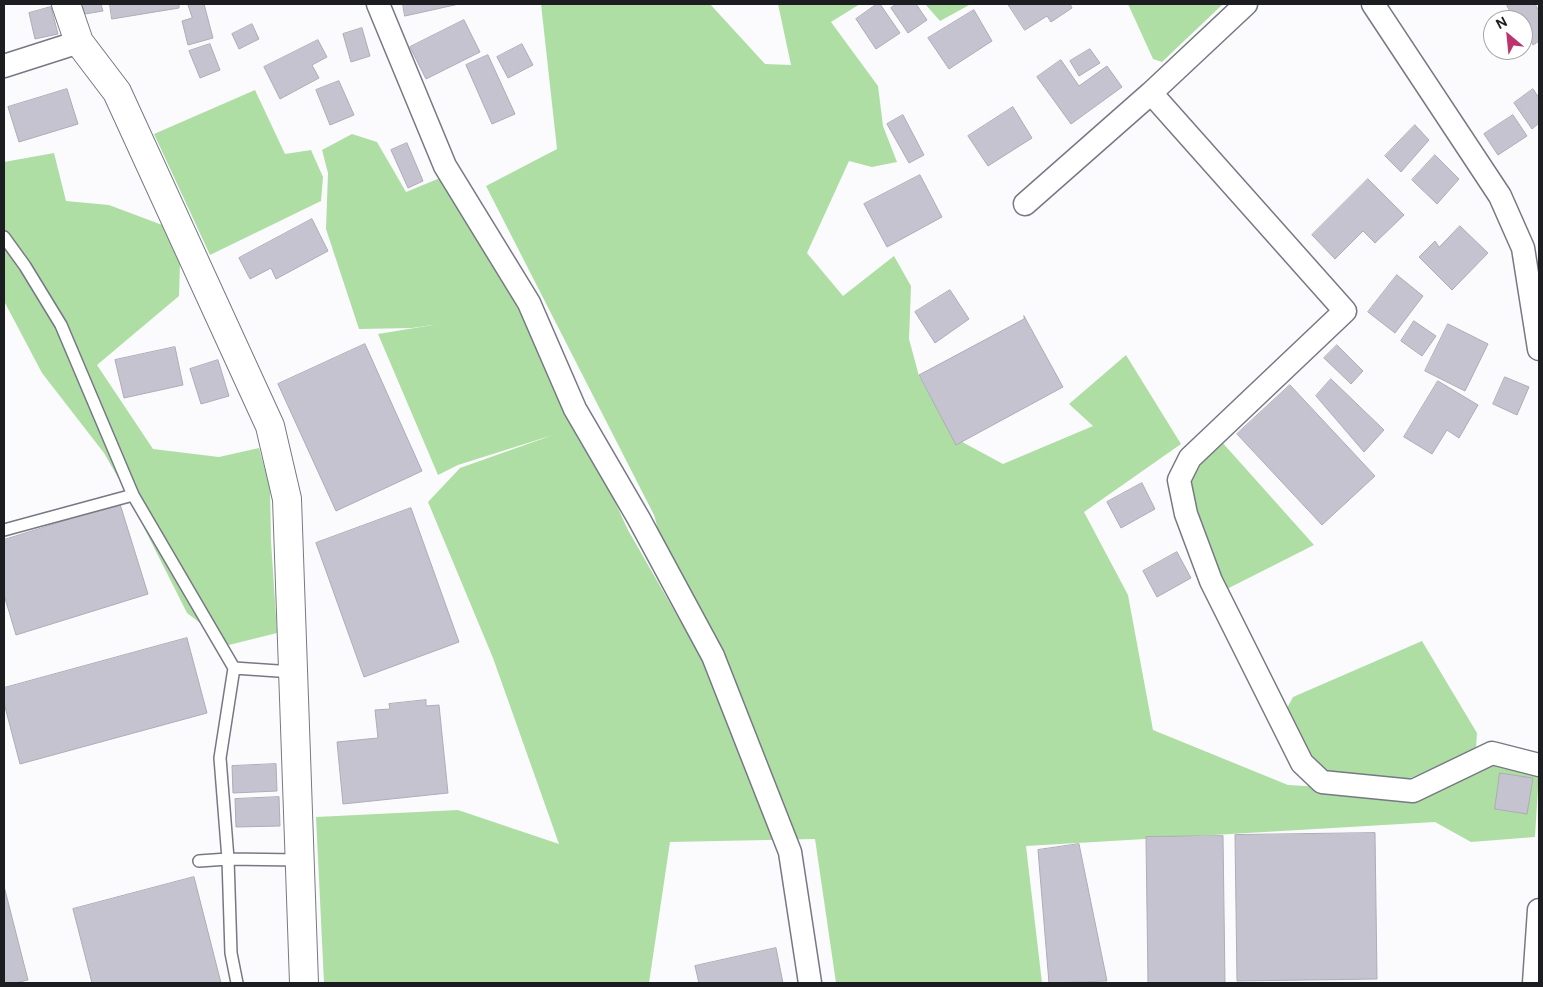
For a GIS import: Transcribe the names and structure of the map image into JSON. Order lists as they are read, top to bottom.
{
  "north": "top left"
}
